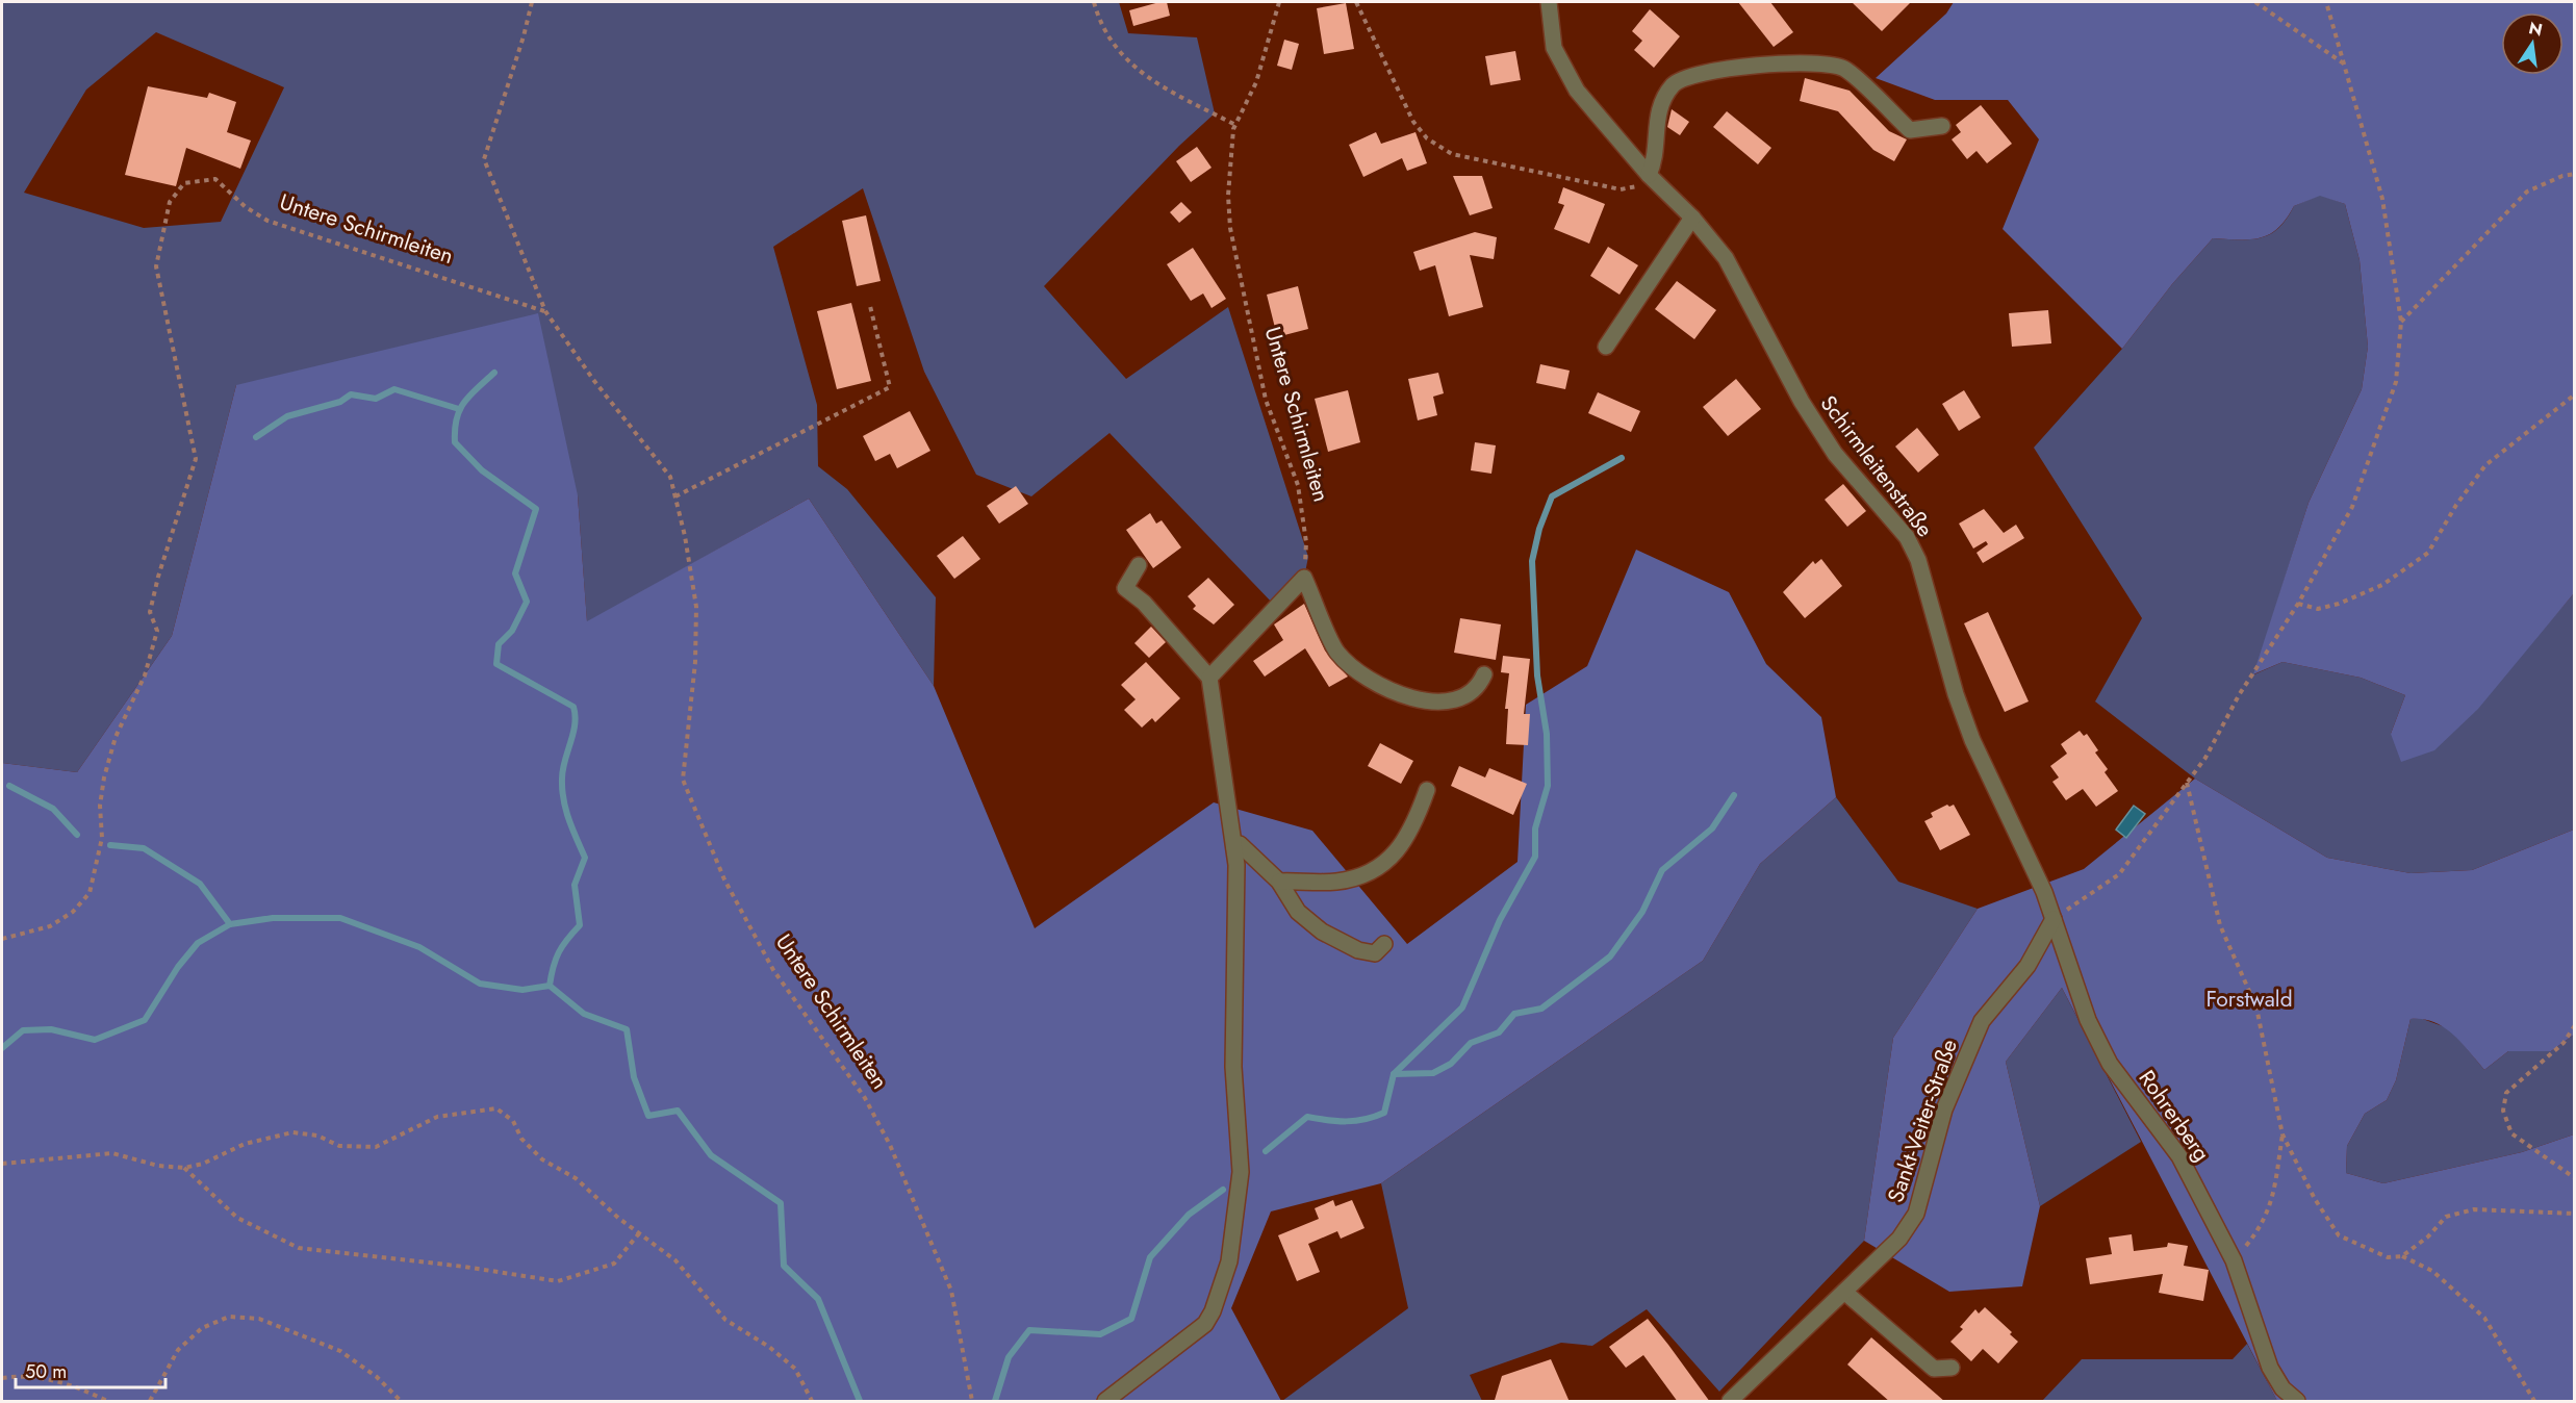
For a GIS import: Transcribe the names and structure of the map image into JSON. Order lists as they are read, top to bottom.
{
  "streets": {
    "street": ["Schirmleitenstraße", "Rohrerberg", "Sankt-Veiter-Straße"],
    "path": ["Untere Schirmleiten"]
  },
  "crossings": [
    ["Schirmleitenstraße", "Rohrerberg"],
    ["Schirmleitenstraße", "Sankt-Veiter-Straße"],
    ["Rohrerberg", "Sankt-Veiter-Straße"]
  ],
  "parks": ["Forstwald"],
  "scale_bar": "50 m",
  "north": "top"
}
